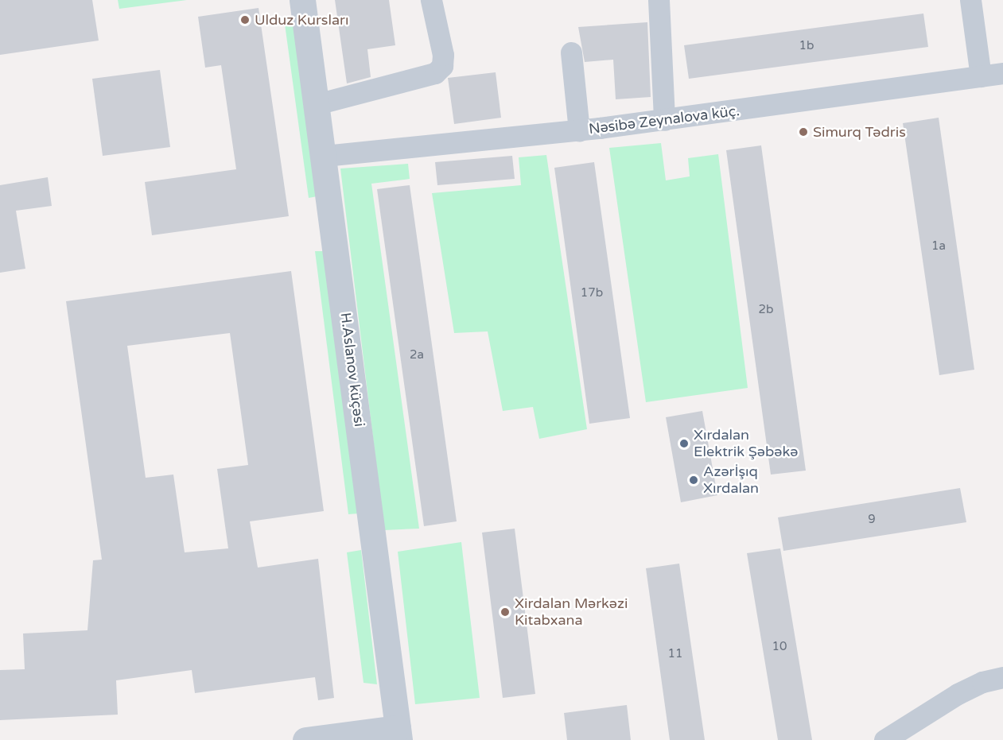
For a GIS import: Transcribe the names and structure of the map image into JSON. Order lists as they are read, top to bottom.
{
  "streets": {
    "street": ["Nəsibə Zeynalova küç.", "H.Aslanov küçəsi"]
  },
  "crossings": [
    ["Nəsibə Zeynalova küç.", "H.Aslanov küçəsi"]
  ],
  "places": [
    "Ulduz Kursları",
    "Simurq Tədris",
    "Xırdalan Elektrik Şəbəkə",
    "Azərİşıq Xırdalan",
    "Xirdalan Mərkəzi Kitabxana"
  ],
  "house_numbers": [
    "1b",
    "1a",
    "17b",
    "2b",
    "2a",
    "9",
    "10",
    "11"
  ]
}
